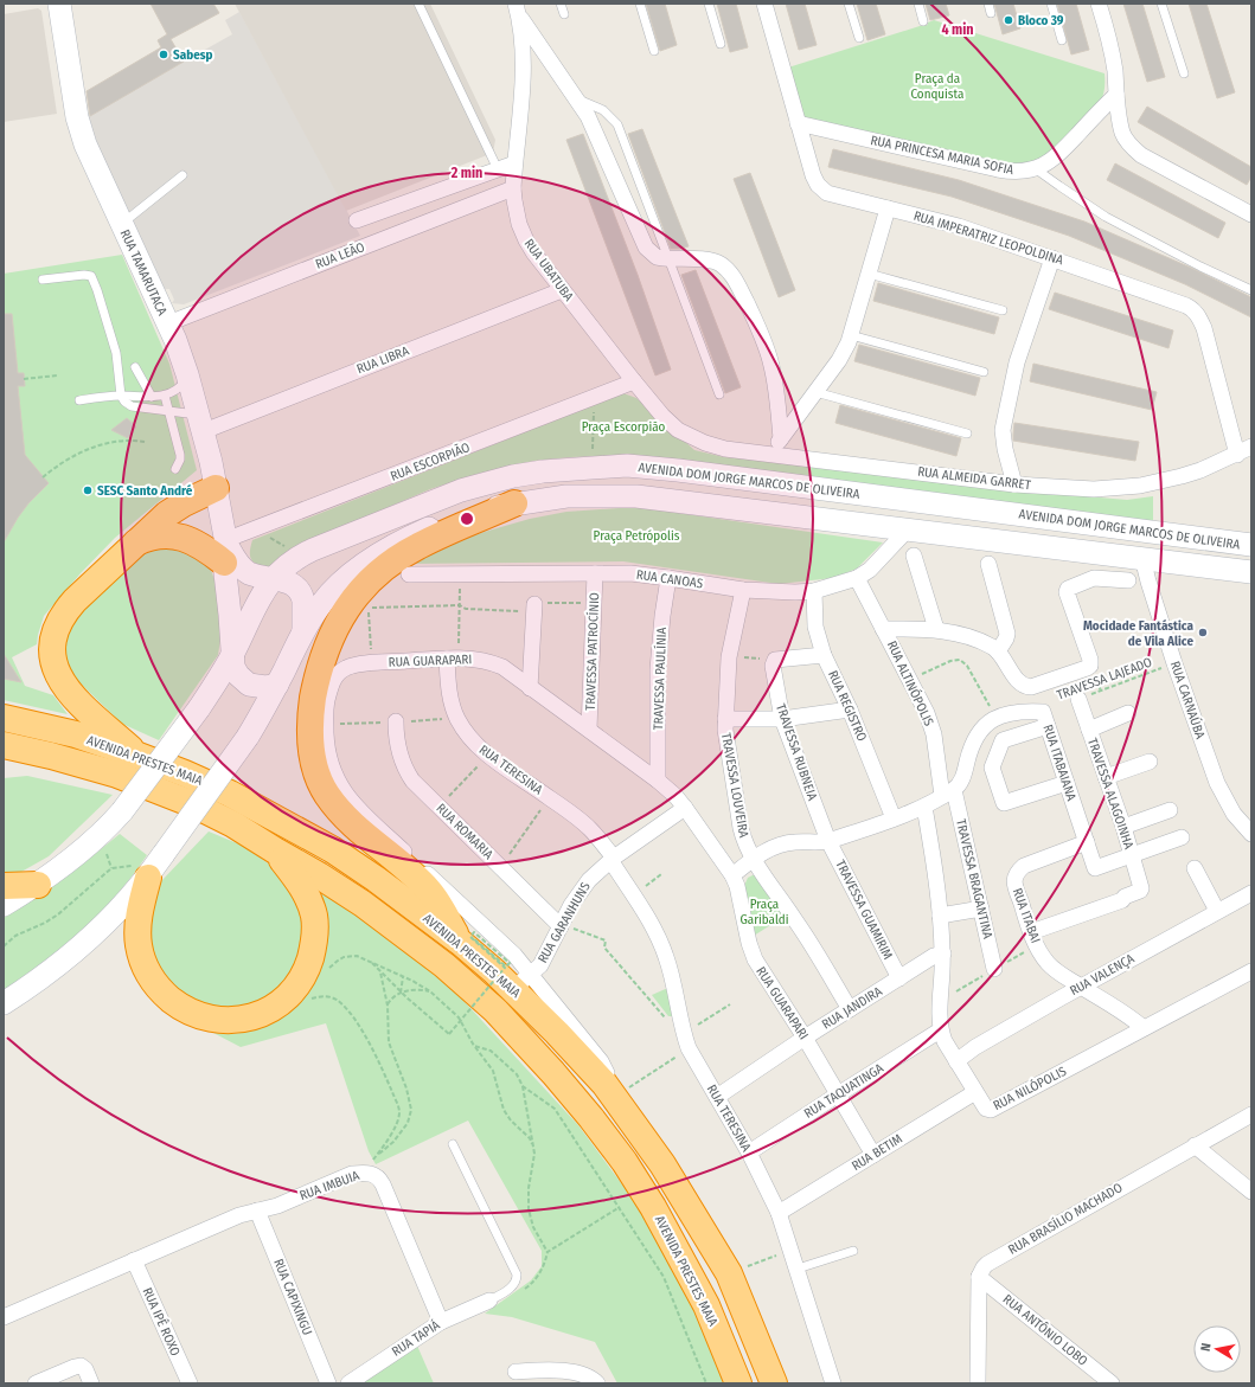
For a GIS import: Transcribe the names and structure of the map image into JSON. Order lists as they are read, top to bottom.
{
  "streets": {
    "highway": ["AVENIDA PRESTES MAIA"],
    "main road": ["RUA TAMARUTACA", "AVENIDA DOM JORGE MARCOS DE OLIVEIRA"],
    "street": [
      "RUA PRINCESA MARIA SOFIA",
      "RUA IMPERATRIZ LEOPOLDINA",
      "RUA LEÃO",
      "RUA UBATUBA",
      "RUA LIBRA",
      "RUA ESCORPIÃO",
      "RUA ALMEIDA GARRET",
      "RUA CANOAS",
      "TRAVESSA PATROCÍNIO",
      "RUA GUARAPARI",
      "TRAVESSA PAULÍNIA",
      "RUA ALTINÓPOLIS",
      "RUA CARNAÚBA",
      "RUA REGISTRO",
      "TRAVESSA RUBNEIA",
      "RUA ITABAIANA",
      "RUA TERESINA",
      "TRAVESSA LOUVEIRA",
      "TRAVESSA ALAGOINHA",
      "RUA ROMARIA",
      "TRAVESSA BRAGANTINA",
      "TRAVESSA GUAMIRIM",
      "RUA ITABAI",
      "RUA GARANHUNS",
      "RUA VALENÇA",
      "RUA JANDIRA",
      "RUA NILÓPOLIS",
      "RUA TAQUATINGA",
      "RUA BETIM",
      "RUA IMBUIA",
      "RUA BRASÍLIO MACHADO",
      "RUA CAPIXINGU",
      "RUA IPÊ ROXO",
      "RUA ANTÔNIO LOBO",
      "RUA TAPIÁ"
    ],
    "path": ["TRAVESSA LAJEADO"]
  },
  "crossings": [
    ["RUA PRINCESA MARIA SOFIA", "RUA IMPERATRIZ LEOPOLDINA"],
    ["RUA IMPERATRIZ LEOPOLDINA", "RUA ALMEIDA GARRET"],
    ["RUA LEÃO", "RUA UBATUBA"],
    ["RUA LEÃO", "RUA TAMARUTACA"],
    ["RUA UBATUBA", "RUA LIBRA"],
    ["RUA UBATUBA", "RUA ESCORPIÃO"],
    ["RUA UBATUBA", "RUA ALMEIDA GARRET"],
    ["RUA TAMARUTACA", "RUA LIBRA"],
    ["RUA TAMARUTACA", "RUA ESCORPIÃO"],
    ["RUA TAMARUTACA", "AVENIDA DOM JORGE MARCOS DE OLIVEIRA"],
    ["AVENIDA DOM JORGE MARCOS DE OLIVEIRA", "RUA CANOAS"],
    ["AVENIDA DOM JORGE MARCOS DE OLIVEIRA", "RUA CARNAÚBA"],
    ["RUA CANOAS", "TRAVESSA PATROCÍNIO"],
    ["RUA CANOAS", "TRAVESSA PAULÍNIA"],
    ["RUA CANOAS", "RUA ALTINÓPOLIS"],
    ["RUA CANOAS", "RUA REGISTRO"],
    ["RUA CANOAS", "TRAVESSA LOUVEIRA"],
    ["TRAVESSA PATROCÍNIO", "RUA GUARAPARI"],
    ["RUA GUARAPARI", "TRAVESSA PAULÍNIA"],
    ["RUA GUARAPARI", "AVENIDA PRESTES MAIA"],
    ["RUA GUARAPARI", "RUA TERESINA"],
    ["RUA GUARAPARI", "RUA GARANHUNS"],
    ["RUA GUARAPARI", "RUA JANDIRA"],
    ["RUA GUARAPARI", "RUA TAQUATINGA"],
    ["RUA GUARAPARI", "RUA BETIM"],
    ["TRAVESSA LAJEADO", "RUA CARNAÚBA"],
    ["TRAVESSA LAJEADO", "TRAVESSA ALAGOINHA"],
    ["RUA ALTINÓPOLIS", "TRAVESSA BRAGANTINA"],
    ["TRAVESSA RUBNEIA", "TRAVESSA GUAMIRIM"],
    ["AVENIDA PRESTES MAIA", "RUA GARANHUNS"],
    ["RUA ITABAIANA", "TRAVESSA ALAGOINHA"],
    ["RUA ITABAIANA", "RUA ITABAI"],
    ["RUA TERESINA", "RUA GARANHUNS"],
    ["RUA TERESINA", "RUA JANDIRA"],
    ["RUA TERESINA", "RUA TAQUATINGA"],
    ["RUA TERESINA", "RUA BETIM"],
    ["TRAVESSA LOUVEIRA", "RUA JANDIRA"],
    ["TRAVESSA ALAGOINHA", "RUA ITABAI"],
    ["RUA ROMARIA", "RUA GARANHUNS"],
    ["TRAVESSA GUAMIRIM", "RUA JANDIRA"],
    ["RUA ITABAI", "RUA VALENÇA"],
    ["RUA ITABAI", "RUA NILÓPOLIS"],
    ["RUA VALENÇA", "RUA NILÓPOLIS"],
    ["RUA JANDIRA", "RUA NILÓPOLIS"],
    ["RUA NILÓPOLIS", "RUA TAQUATINGA"],
    ["RUA NILÓPOLIS", "RUA BETIM"],
    ["RUA IMBUIA", "RUA CAPIXINGU"],
    ["RUA IMBUIA", "RUA IPÊ ROXO"],
    ["RUA IMBUIA", "RUA TAPIÁ"],
    ["RUA BRASÍLIO MACHADO", "RUA ANTÔNIO LOBO"]
  ],
  "parks": [
    "Praça da Conquista",
    "Praça Escorpião",
    "Praça Petrópolis",
    "Praça Garibaldi"
  ],
  "places": [
    "Bloco 39",
    "Sabesp",
    "SESC Santo André",
    "Mocidade Fantástica de Vila Alice"
  ],
  "north": "left",
  "rings": ["4 min", "2 min"]
}
